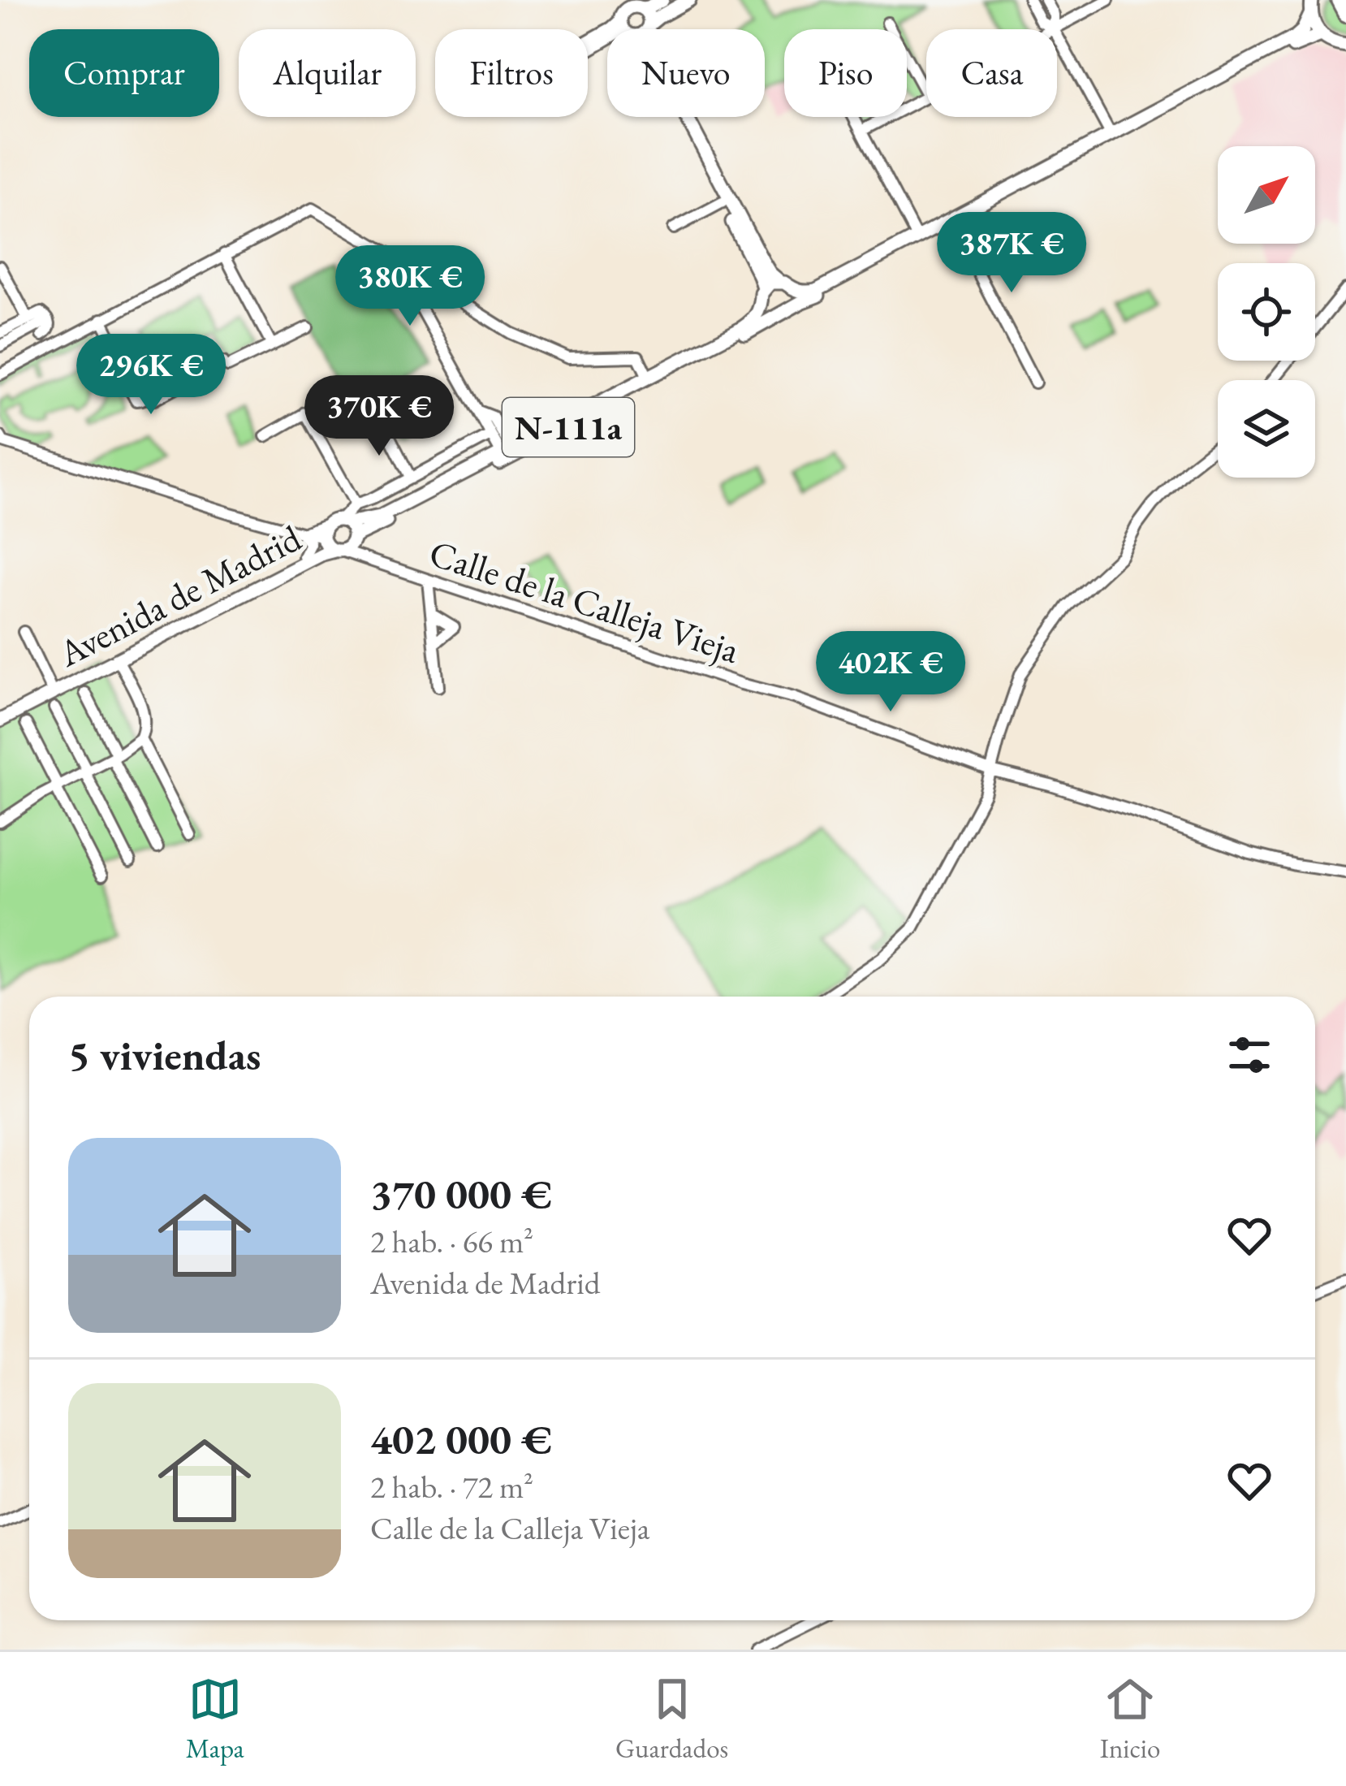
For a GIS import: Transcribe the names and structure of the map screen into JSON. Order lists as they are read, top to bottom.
{
  "streets": {
    "main road": ["N-111a", "Avenida de Madrid"],
    "street": ["Calle de la Calleja Vieja"]
  },
  "crossings": [
    ["Avenida de Madrid", "Calle de la Calleja Vieja"]
  ],
  "north": "top right",
  "page": {
    "chip": [
      "Comprar",
      "Alquilar",
      "Filtros",
      "Nuevo",
      "Piso",
      "Casa"
    ],
    "price": [
      "387K €",
      "380K €",
      "296K €",
      "370K €",
      "402K €"
    ],
    "heading": "5 viviendas",
    "list": [
      {
        "name": "370 000 €",
        "note": "2 hab. · 66 m² · Avenida de Madrid"
      },
      {
        "name": "402 000 €",
        "note": "2 hab. · 72 m² · Calle de la Calleja Vieja"
      }
    ],
    "tabs": ["Mapa", "Guardados", "Inicio"]
  }
}
